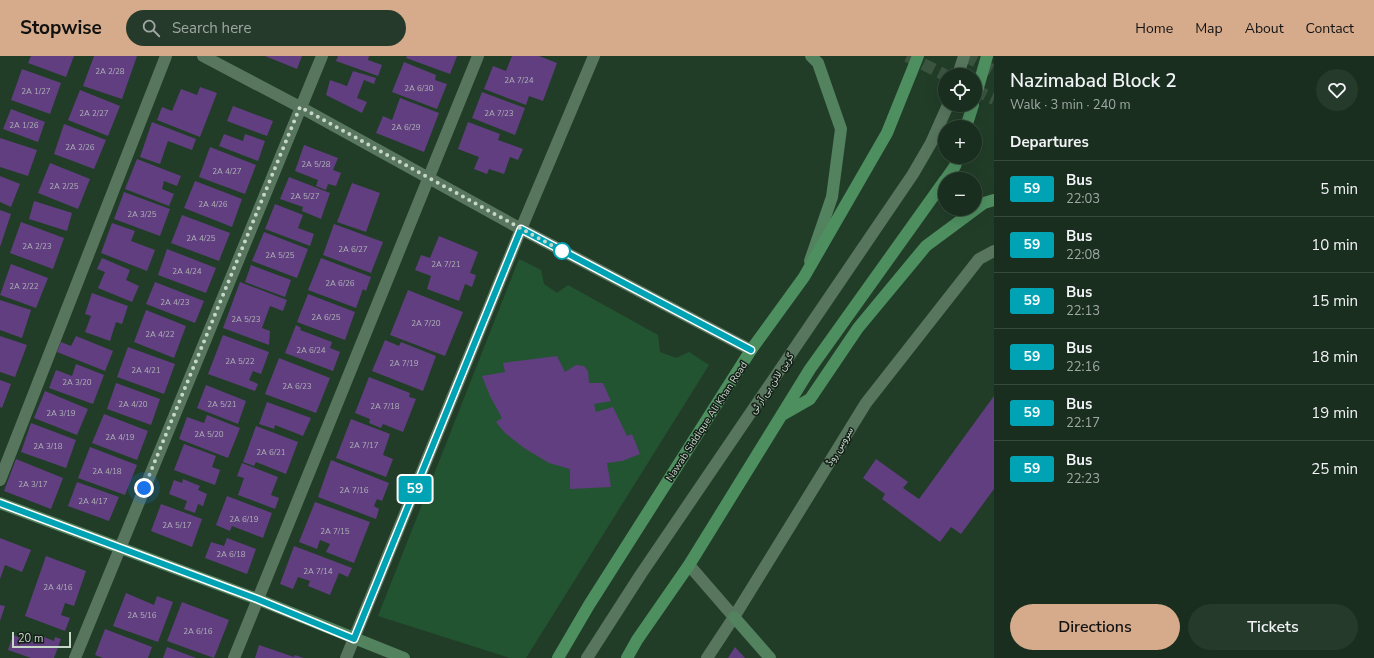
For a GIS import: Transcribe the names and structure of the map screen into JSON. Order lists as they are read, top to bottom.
{
  "streets": {
    "main road": ["Nawab Siddique Ali Khan Road"],
    "street": ["گرین لائن بی آر ٹی", "سروس روڈ"]
  },
  "lines": ["bus line 59"],
  "house_numbers": [
    "2A 2/28",
    "2A 7/24",
    "2A 6/30",
    "2A 1/27",
    "2A 2/27",
    "2A 7/23",
    "2A 1/26",
    "2A 6/29",
    "2A 2/26",
    "2A 5/28",
    "2A 4/27",
    "2A 2/25",
    "2A 5/27",
    "2A 4/26",
    "2A 3/25",
    "2A 4/25",
    "2A 2/23",
    "2A 6/27",
    "2A 5/25",
    "2A 7/21",
    "2A 4/24",
    "2A 6/26",
    "2A 2/22",
    "2A 4/23",
    "2A 6/25",
    "2A 5/23",
    "2A 7/20",
    "2A 4/22",
    "2A 6/24",
    "2A 5/22",
    "2A 7/19",
    "2A 4/21",
    "2A 3/20",
    "2A 6/23",
    "2A 4/20",
    "2A 5/21",
    "2A 7/18",
    "2A 3/19",
    "2A 5/20",
    "2A 4/19",
    "2A 7/17",
    "2A 3/18",
    "2A 6/21",
    "2A 4/18",
    "2A 3/17",
    "2A 7/16",
    "2A 4/17",
    "2A 6/19",
    "2A 5/17",
    "2A 7/15",
    "2A 6/18",
    "2A 7/14",
    "2A 4/16",
    "2A 5/16",
    "2A 6/16"
  ],
  "scale_bar": "20 m",
  "page": {
    "header": "Stopwise",
    "search": "Search here",
    "nav": [
      "Home",
      "Map",
      "About",
      "Contact"
    ],
    "on_map": "59",
    "heading": [
      ["Nazimabad Block 2", "Walk · 3 min · 240 m"],
      "Departures"
    ],
    "map_buttons": ["+", "−"],
    "list": [
      {
        "mark": "59",
        "name": "Bus",
        "note": "22:03",
        "value": "5 min"
      },
      {
        "mark": "59",
        "name": "Bus",
        "note": "22:08",
        "value": "10 min"
      },
      {
        "mark": "59",
        "name": "Bus",
        "note": "22:13",
        "value": "15 min"
      },
      {
        "mark": "59",
        "name": "Bus",
        "note": "22:16",
        "value": "18 min"
      },
      {
        "mark": "59",
        "name": "Bus",
        "note": "22:17",
        "value": "19 min"
      },
      {
        "mark": "59",
        "name": "Bus",
        "note": "22:23",
        "value": "25 min"
      }
    ],
    "buttons": ["Directions", "Tickets"],
    "scale": "20 m"
  }
}
